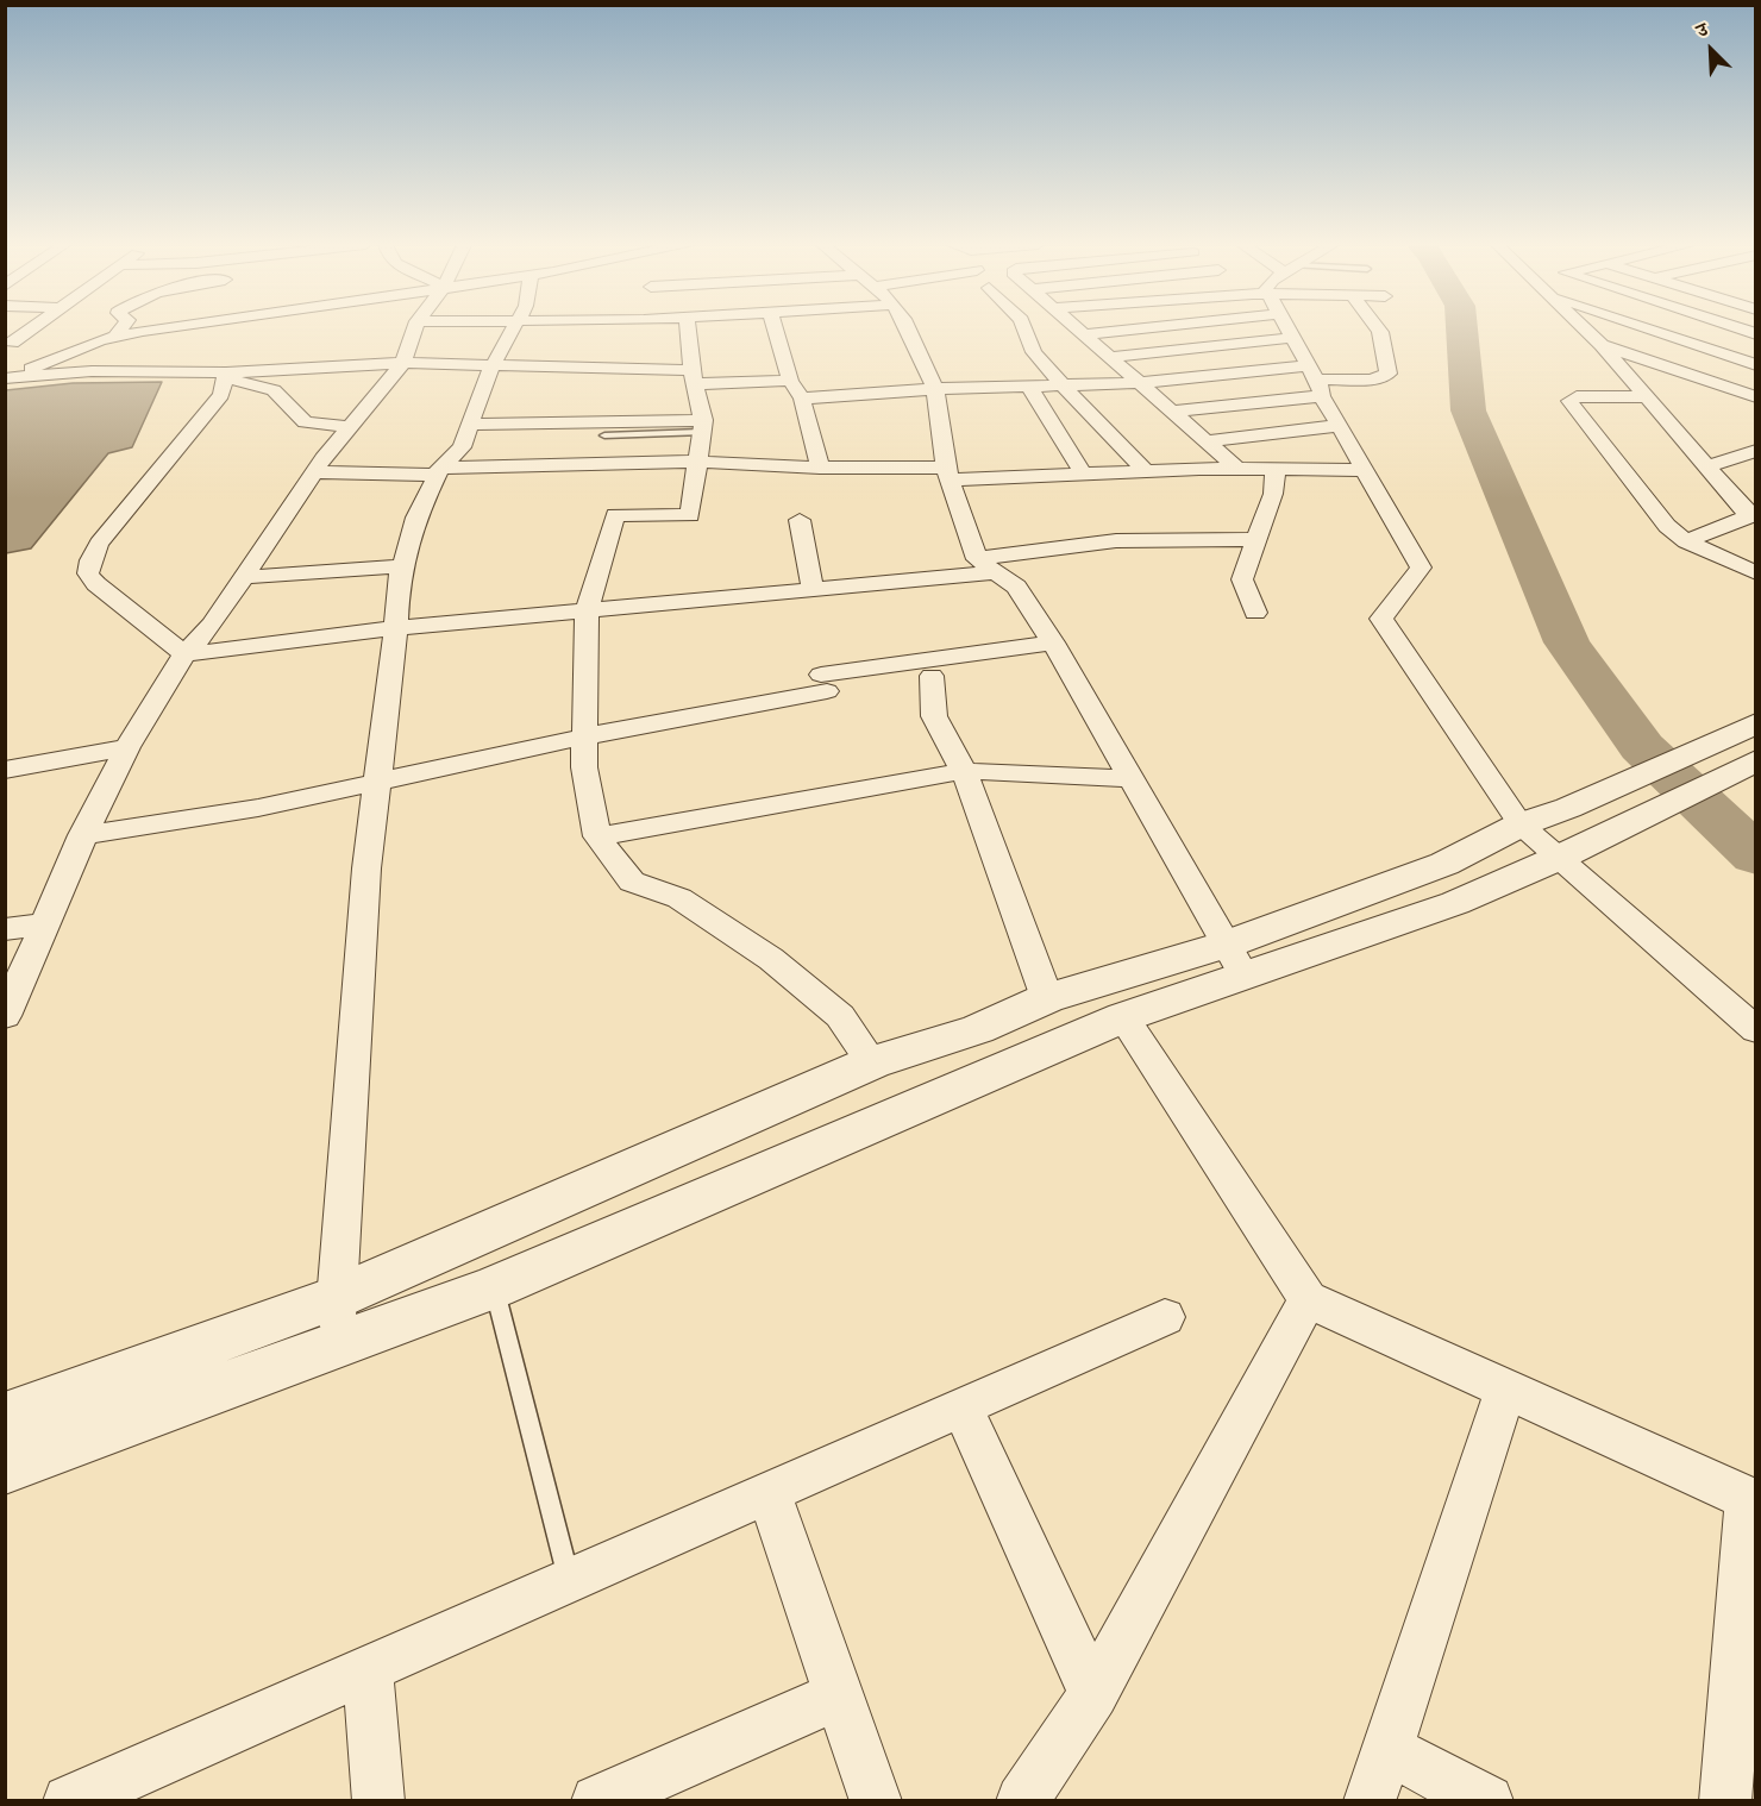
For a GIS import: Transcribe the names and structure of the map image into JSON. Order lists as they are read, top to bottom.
{
  "north": "top left"
}
